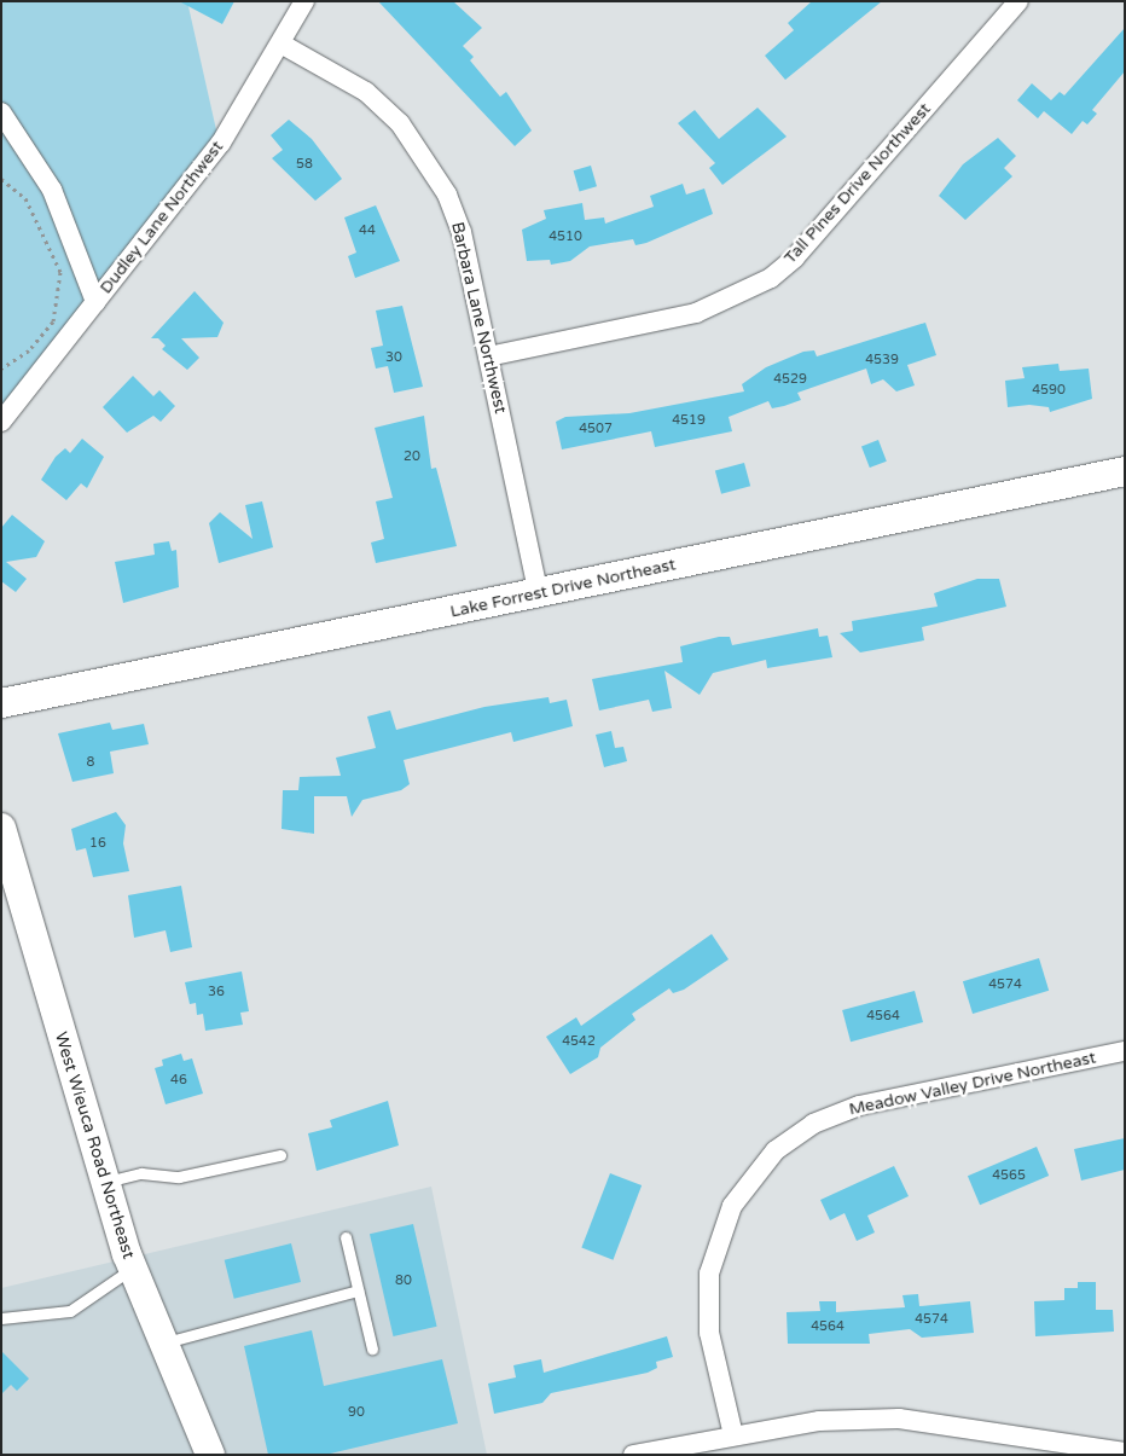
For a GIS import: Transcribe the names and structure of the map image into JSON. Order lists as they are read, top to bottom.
{
  "streets": {
    "street": [
      "Tall Pines Drive Northwest",
      "Dudley Lane Northwest",
      "Barbara Lane Northwest",
      "Lake Forrest Drive Northeast",
      "Meadow Valley Drive Northeast",
      "West Wieuca Road Northeast"
    ]
  },
  "crossings": [
    ["Tall Pines Drive Northwest", "Barbara Lane Northwest"],
    ["Dudley Lane Northwest", "Barbara Lane Northwest"],
    ["Barbara Lane Northwest", "Lake Forrest Drive Northeast"]
  ],
  "house_numbers": [
    "58",
    "44",
    "4510",
    "30",
    "4539",
    "4529",
    "4590",
    "4519",
    "4507",
    "20",
    "8",
    "16",
    "4574",
    "36",
    "4564",
    "4542",
    "46",
    "4565",
    "80",
    "4574",
    "4564",
    "90"
  ]
}
